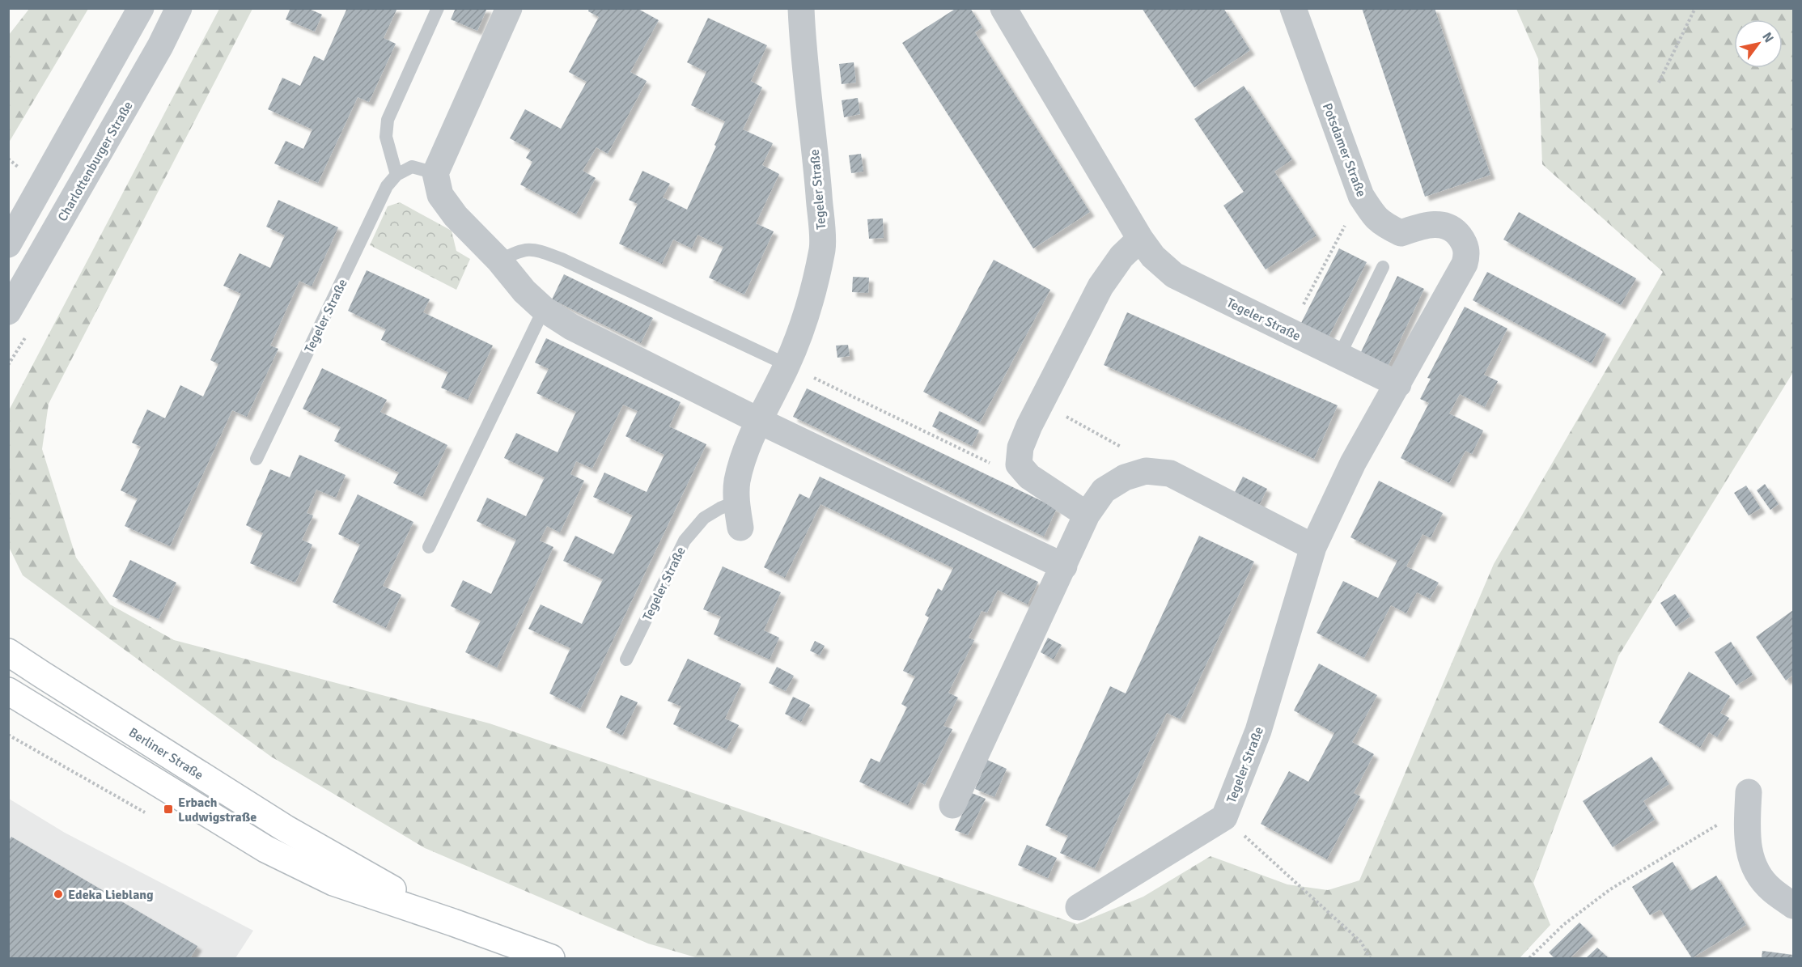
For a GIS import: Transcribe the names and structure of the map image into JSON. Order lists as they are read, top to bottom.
{
  "streets": {
    "street": [
      "Potsdamer Straße",
      "Charlottenburger Straße",
      "Tegeler Straße",
      "Berliner Straße"
    ]
  },
  "crossings": [
    ["Potsdamer Straße", "Tegeler Straße"]
  ],
  "places": {
    "transit": ["Erbach Ludwigstraße"],
    "other": ["Edeka Lieblang"]
  },
  "north": "top right"
}
